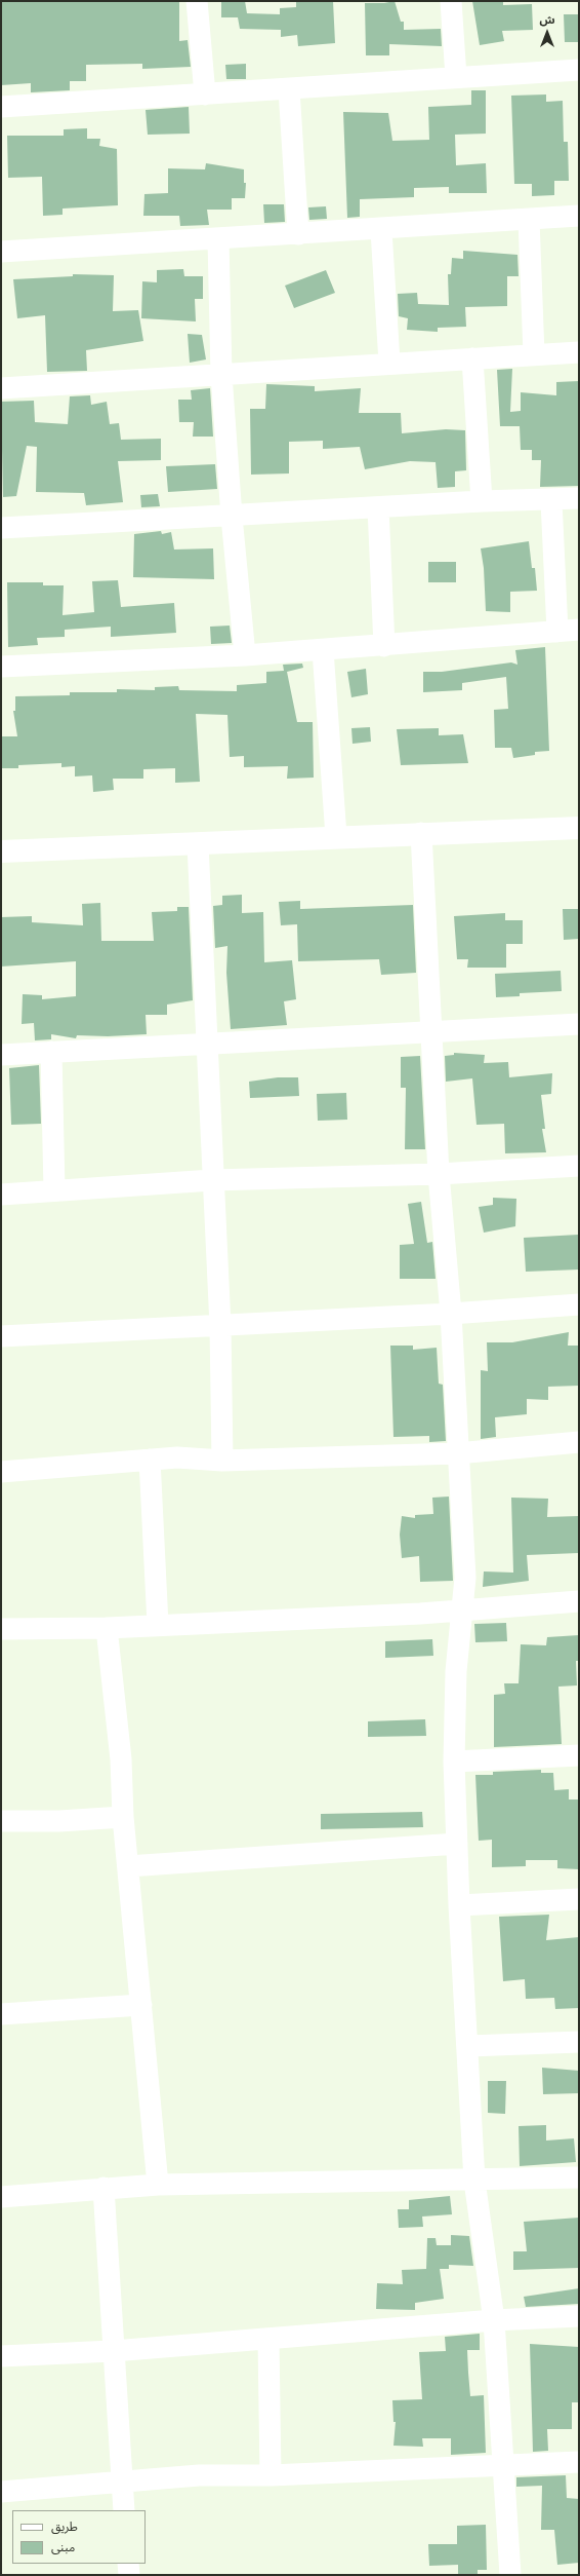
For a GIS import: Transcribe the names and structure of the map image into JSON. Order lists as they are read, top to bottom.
{
  "legend": ["طريق", "مبنى"],
  "north": "top"
}
